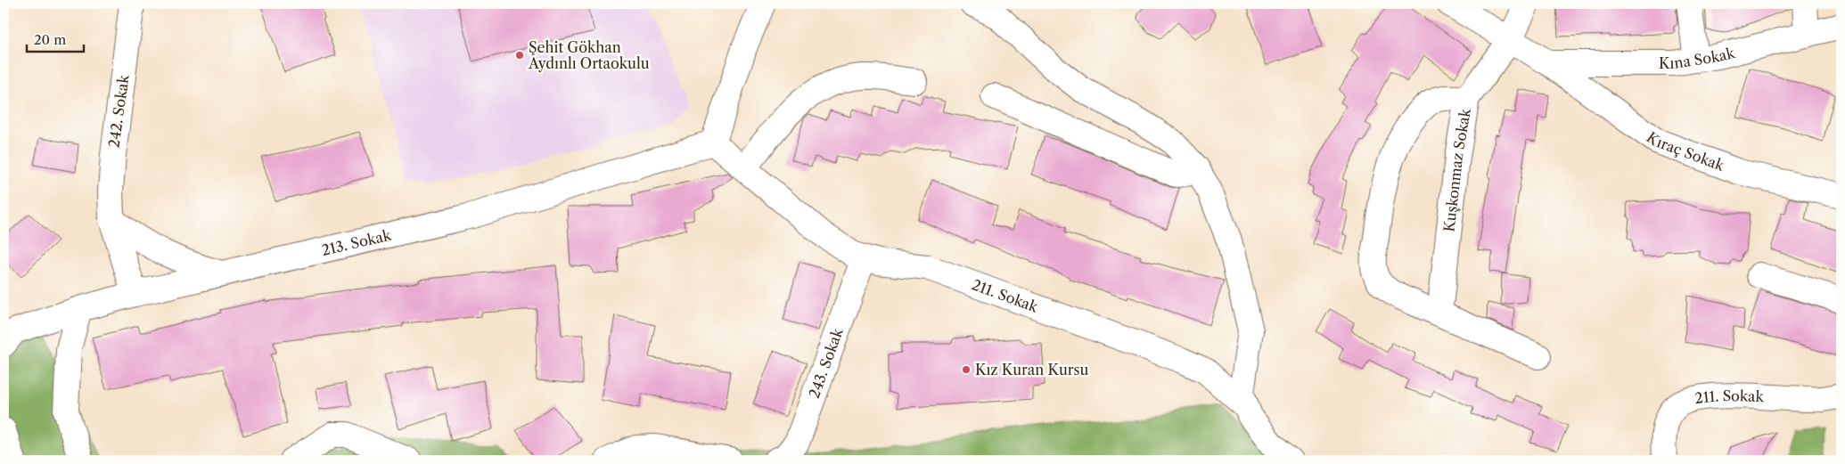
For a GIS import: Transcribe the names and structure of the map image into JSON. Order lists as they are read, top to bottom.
{
  "streets": {
    "street": [
      "Kına Sokak",
      "242. Sokak",
      "Kıraç Sokak",
      "Kuşkonmaz Sokak",
      "213. Sokak",
      "211. Sokak",
      "243. Sokak"
    ]
  },
  "crossings": [
    ["Kına Sokak", "Kıraç Sokak"],
    ["242. Sokak", "213. Sokak"],
    ["Kıraç Sokak", "Kuşkonmaz Sokak"],
    ["213. Sokak", "211. Sokak"],
    ["211. Sokak", "243. Sokak"]
  ],
  "places": ["Şehit Gökhan Aydınlı Ortaokulu", "Kız Kuran Kursu"],
  "scale_bar": "20 m"
}
